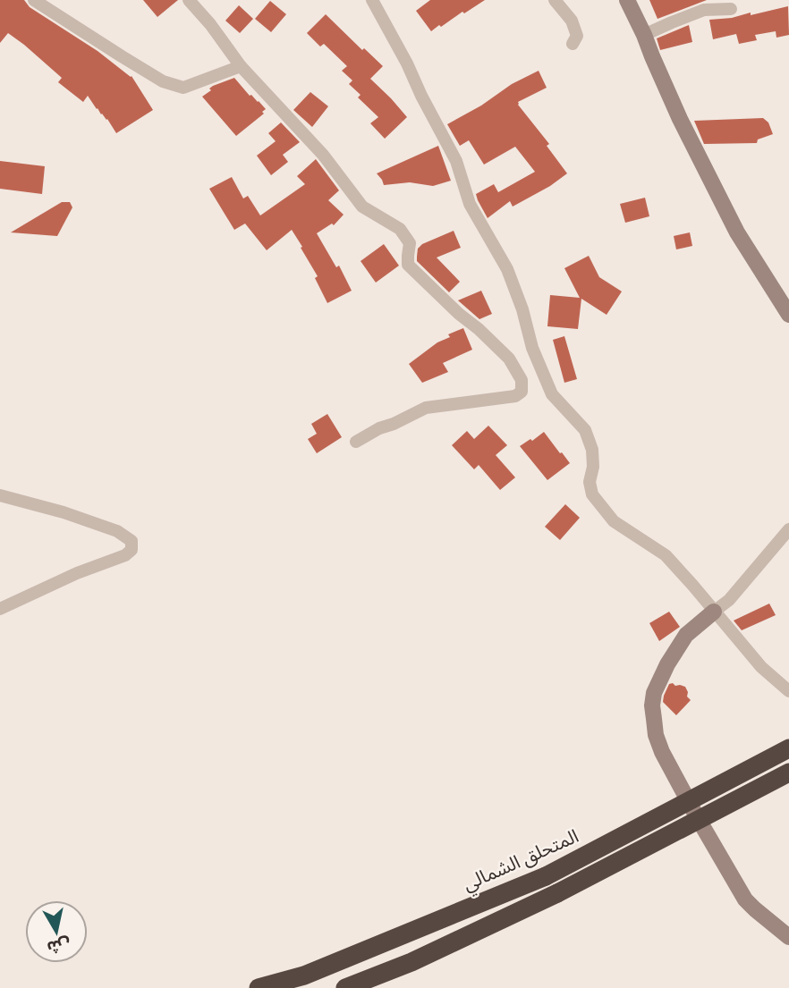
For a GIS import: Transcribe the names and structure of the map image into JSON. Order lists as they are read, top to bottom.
{
  "streets": {
    "highway": ["المتحلق الشمالي"]
  },
  "north": "bottom"
}
